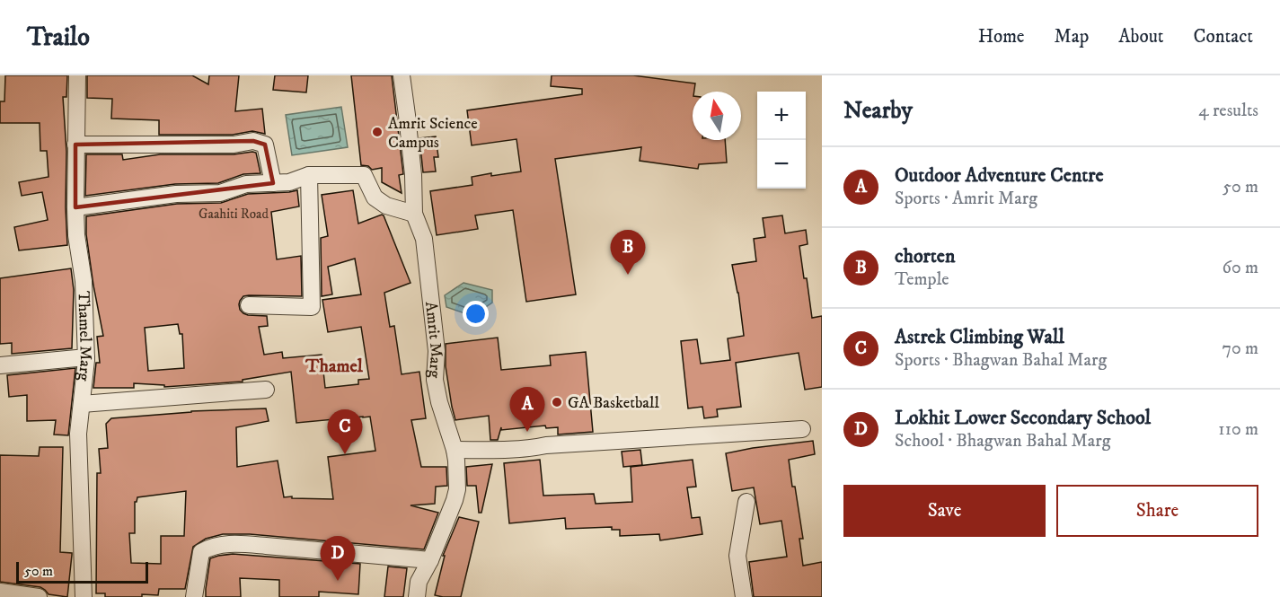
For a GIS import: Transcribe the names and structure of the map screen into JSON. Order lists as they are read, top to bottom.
{
  "streets": {
    "street": ["Thamel Marg", "Amrit Marg"]
  },
  "districts": ["Thamel"],
  "places": ["Amrit Science Campus", "GA Basketball"],
  "house_numbers": ["Gaahiti Road"],
  "scale_bar": "50 m",
  "north": "top",
  "page": {
    "header": "Trailo",
    "nav": [
      "Home",
      "Map",
      "About",
      "Contact"
    ],
    "heading": ["Nearby", "4 results"],
    "map_buttons": ["+", "−"],
    "list": [
      {
        "mark": "A",
        "name": "Outdoor Adventure Centre",
        "note": "Sports · Amrit Marg",
        "value": "50 m"
      },
      {
        "mark": "B",
        "name": "chorten",
        "note": "Temple",
        "value": "60 m"
      },
      {
        "mark": "C",
        "name": "Astrek Climbing Wall",
        "note": "Sports · Bhagwan Bahal Marg",
        "value": "70 m"
      },
      {
        "mark": "D",
        "name": "Lokhit Lower Secondary School",
        "note": "School · Bhagwan Bahal Marg",
        "value": "110 m"
      }
    ],
    "pins": [
      "B",
      "A",
      "C",
      "D"
    ],
    "buttons": ["Save", "Share"],
    "scale": "50 m"
  }
}
